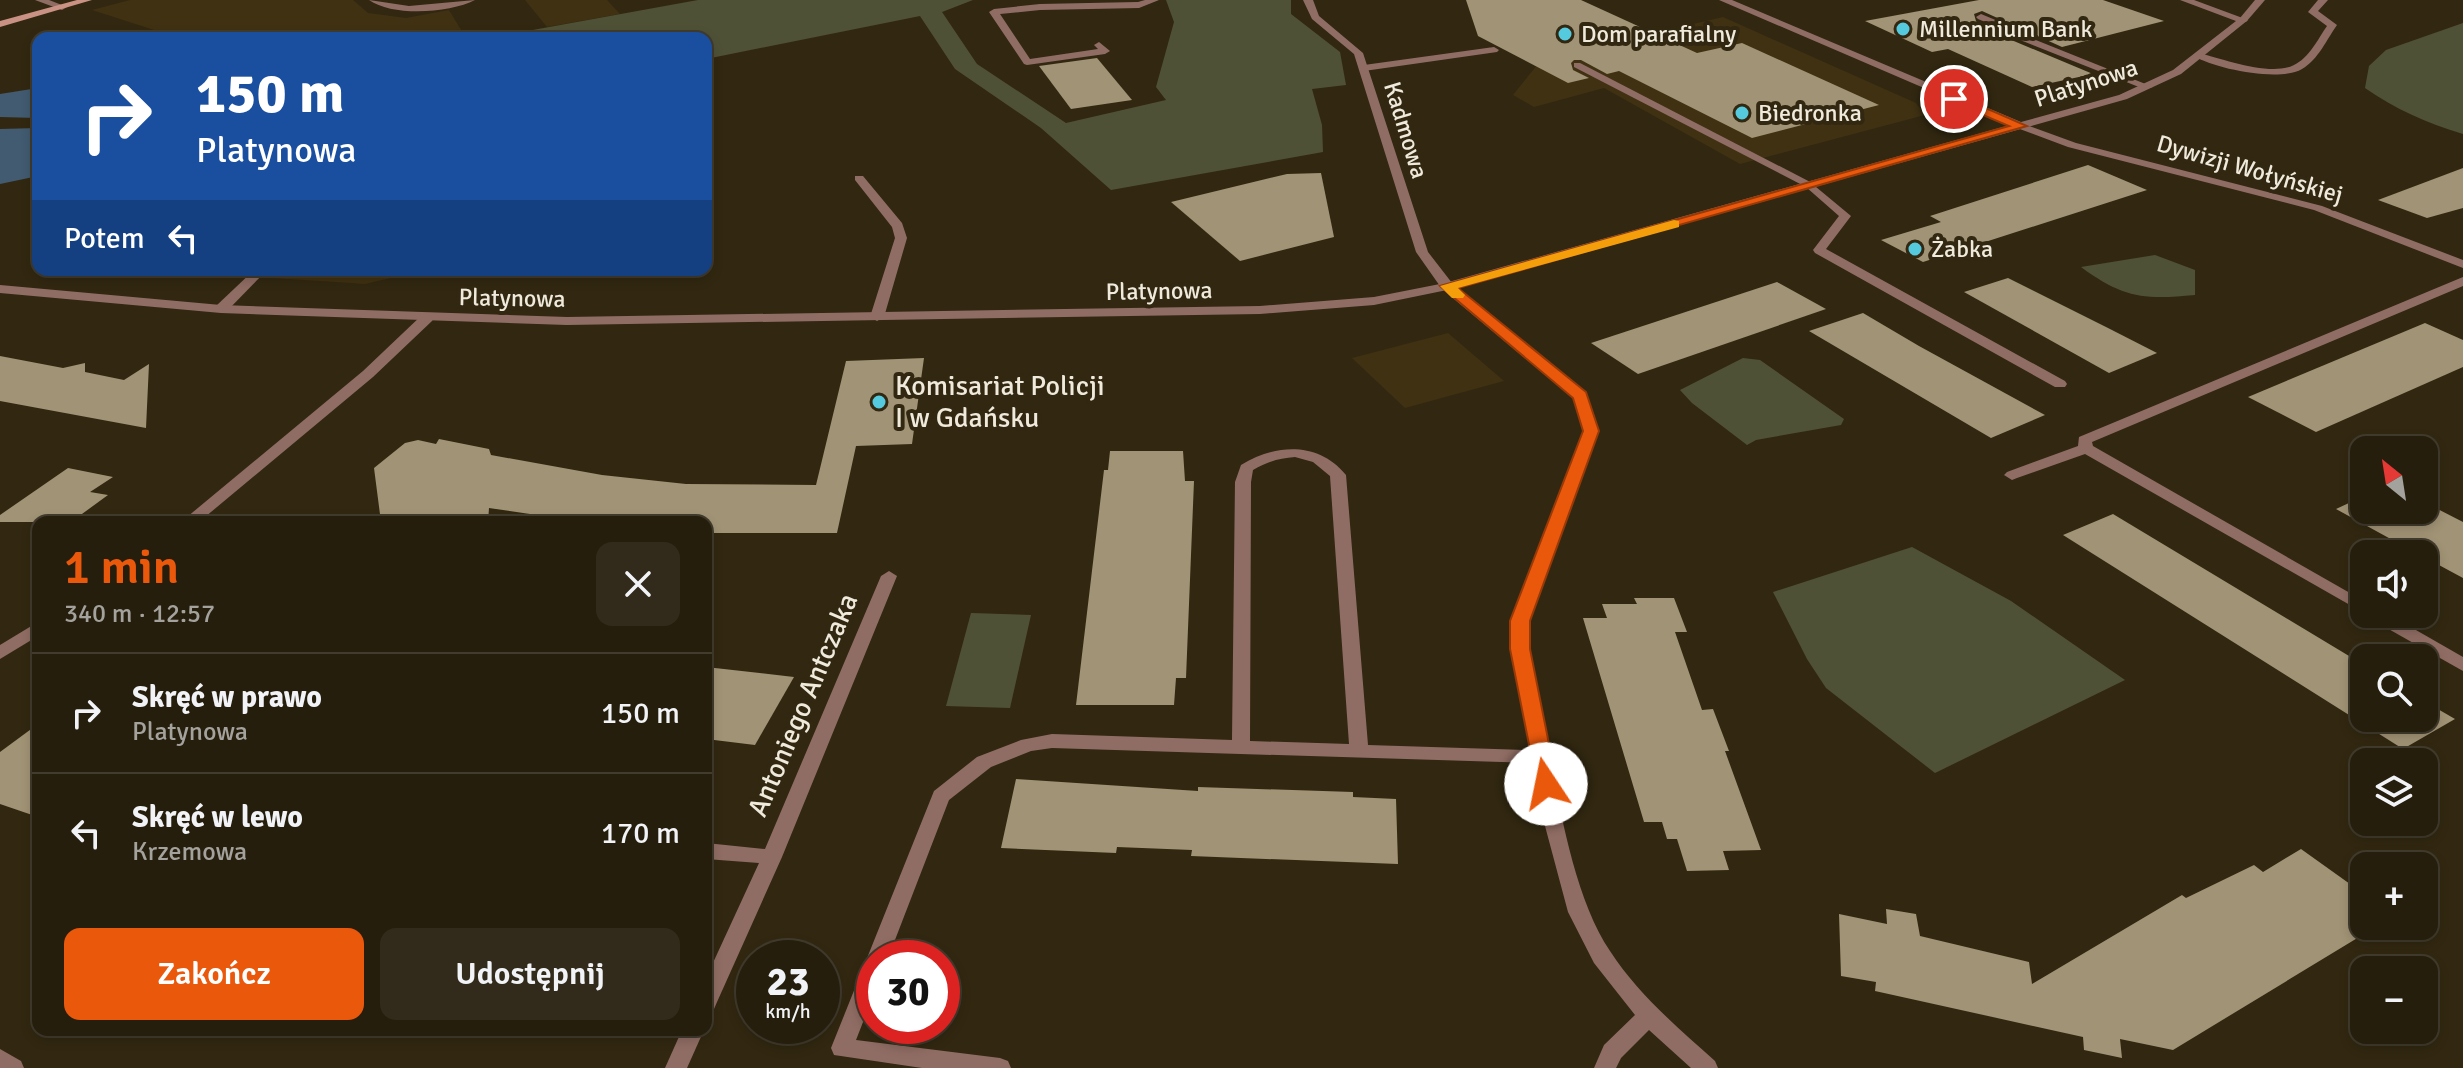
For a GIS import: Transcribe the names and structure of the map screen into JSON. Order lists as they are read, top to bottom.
{
  "streets": {
    "street": [
      "Platynowa",
      "Kadmowa",
      "Dywizji Wołyńskiej",
      "Antoniego Antczaka"
    ]
  },
  "crossings": [
    ["Platynowa", "Kadmowa"],
    ["Platynowa", "Dywizji Wołyńskiej"]
  ],
  "places": [
    "Millennium Bank",
    "Dom parafialny",
    "Biedronka",
    "Żabka",
    "Komisariat Policji I w Gdańsku"
  ],
  "north": "top left",
  "page": {
    "turn": ["150 m", "Platynowa"],
    "then": "Potem",
    "map_buttons": ["+", "−"],
    "heading": ["1 min", "340 m · 12:57"],
    "list": [
      {
        "name": "Skręć w prawo",
        "note": "Platynowa",
        "value": "150 m"
      },
      {
        "name": "Skręć w lewo",
        "note": "Krzemowa",
        "value": "170 m"
      }
    ],
    "buttons": ["Zakończ", "Udostępnij"],
    "speed": "23 km/h",
    "limit": "30"
  }
}
